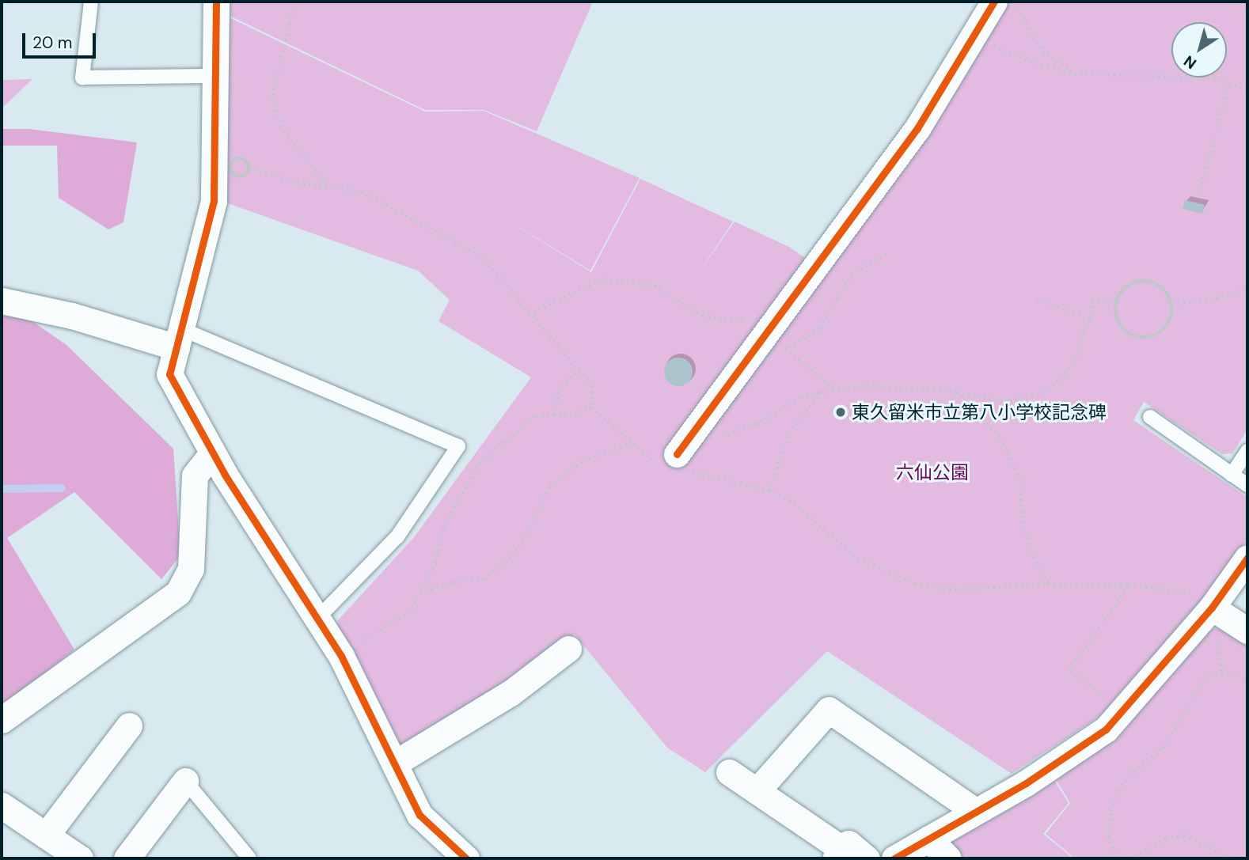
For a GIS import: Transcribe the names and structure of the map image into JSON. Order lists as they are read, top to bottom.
{
  "parks": ["六仙公園"],
  "places": ["東久留米市立第八小学校記念碑"],
  "scale_bar": "20 m",
  "north": "bottom left"
}
